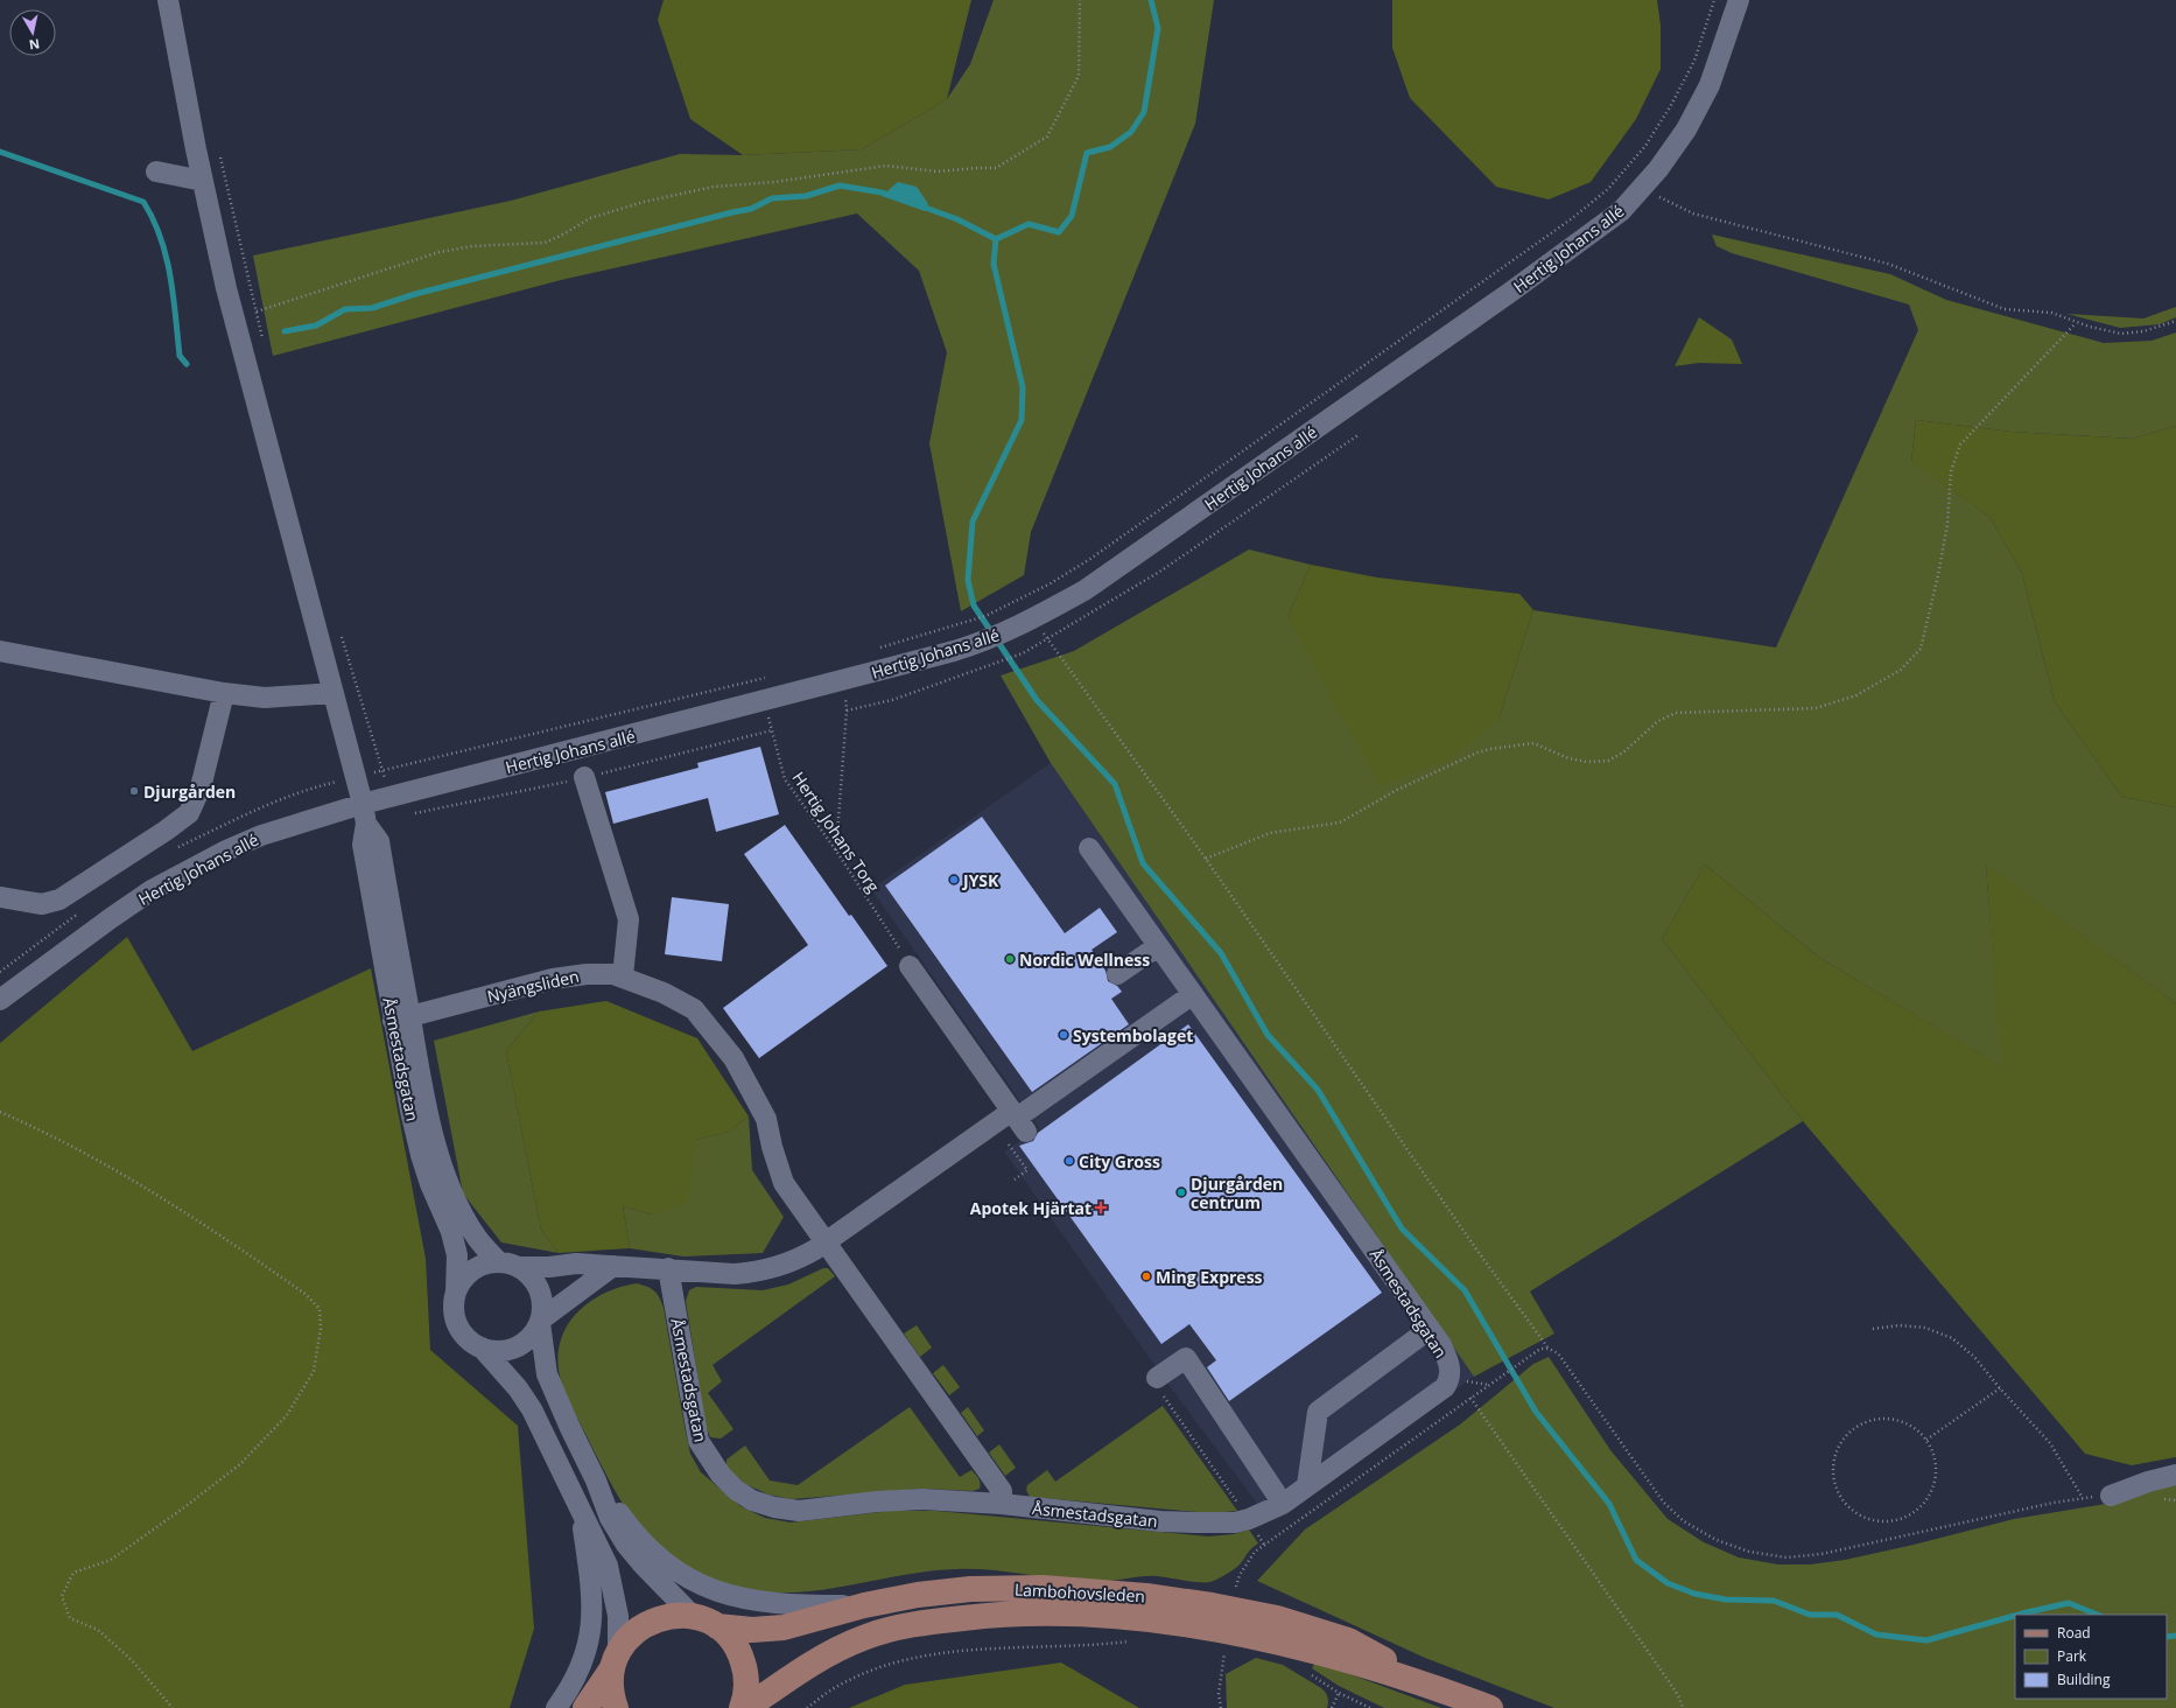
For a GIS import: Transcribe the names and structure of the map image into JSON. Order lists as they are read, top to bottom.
{
  "streets": {
    "main road": ["Lambohovsleden"],
    "street": ["Hertig Johans allé", "Nyängsliden", "Åsmestadsgatan"],
    "path": ["Hertig Johans Torg"]
  },
  "crossings": [
    ["Hertig Johans allé", "Hertig Johans Torg"],
    ["Hertig Johans allé", "Åsmestadsgatan"],
    ["Nyängsliden", "Åsmestadsgatan"]
  ],
  "places": {
    "other": [
      "Djurgården",
      "JYSK",
      "Nordic Wellness",
      "Systembolaget",
      "City Gross",
      "Djurgården centrum",
      "Ming Express"
    ],
    "health": ["Apotek Hjärtat"]
  },
  "legend": ["Road", "Park", "Building"],
  "north": "bottom"
}
